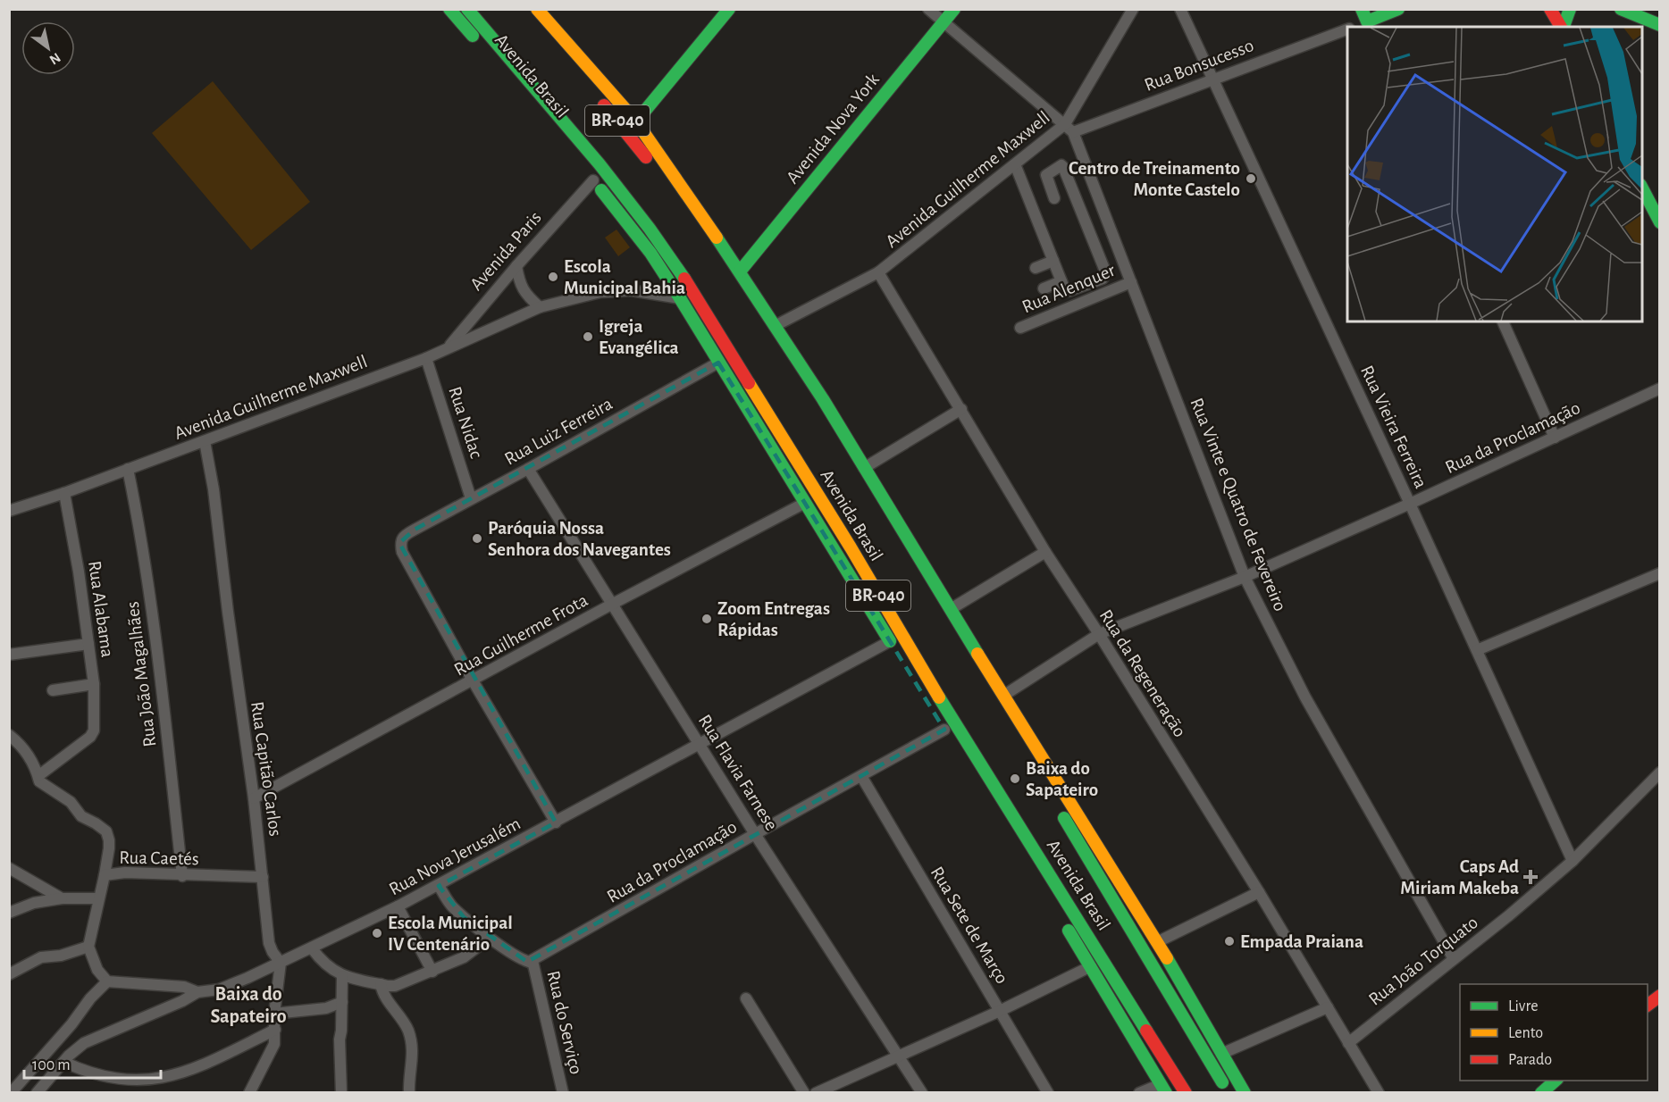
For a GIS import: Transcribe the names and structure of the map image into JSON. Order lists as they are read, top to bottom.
{
  "streets": {
    "main road": [
      "Rua Bonsucesso",
      "Avenida Brasil",
      "BR-040",
      "Avenida Nova York"
    ],
    "street": [
      "Avenida Guilherme Maxwell",
      "Avenida Paris",
      "Rua Alenquer",
      "Rua Nidac",
      "Rua Vieira Ferreira",
      "Rua Luiz Ferreira",
      "Rua da Proclamação",
      "Rua Vinte e Quatro de Fevereiro",
      "Rua Alabama",
      "Rua Guilherme Frota",
      "Rua da Regeneração",
      "Rua João Magalhães",
      "Rua Capitão Carlos",
      "Rua Flavia Farnese",
      "Rua Nova Jerusalém",
      "Rua Caetés",
      "Rua Sete de Março",
      "Rua João Torquato",
      "Rua do Serviço"
    ]
  },
  "crossings": [
    ["Rua Bonsucesso", "Rua Vieira Ferreira"],
    ["Rua Bonsucesso", "Rua Vinte e Quatro de Fevereiro"],
    ["Avenida Brasil", "Avenida Nova York"],
    ["Avenida Brasil", "Avenida Guilherme Maxwell"],
    ["Avenida Brasil", "Avenida Paris"],
    ["Avenida Brasil", "Rua Luiz Ferreira"],
    ["Avenida Brasil", "Rua da Proclamação"],
    ["Avenida Brasil", "Rua Guilherme Frota"],
    ["Avenida Brasil", "Rua Nova Jerusalém"],
    ["Avenida Guilherme Maxwell", "Avenida Paris"],
    ["Avenida Guilherme Maxwell", "Rua Nidac"],
    ["Avenida Guilherme Maxwell", "Rua Alabama"],
    ["Avenida Guilherme Maxwell", "Rua da Regeneração"],
    ["Avenida Guilherme Maxwell", "Rua João Magalhães"],
    ["Avenida Guilherme Maxwell", "Rua Capitão Carlos"],
    ["Rua Alenquer", "Rua Vinte e Quatro de Fevereiro"],
    ["Rua Nidac", "Rua Luiz Ferreira"],
    ["Rua Vieira Ferreira", "Rua da Proclamação"],
    ["Rua Vieira Ferreira", "Rua João Torquato"],
    ["Rua Luiz Ferreira", "Rua Guilherme Frota"],
    ["Rua Luiz Ferreira", "Rua Flavia Farnese"],
    ["Rua da Proclamação", "Rua Vinte e Quatro de Fevereiro"],
    ["Rua da Proclamação", "Rua da Regeneração"],
    ["Rua da Proclamação", "Rua Flavia Farnese"],
    ["Rua da Proclamação", "Rua Sete de Março"],
    ["Rua da Proclamação", "Rua do Serviço"],
    ["Rua Vinte e Quatro de Fevereiro", "Rua João Torquato"],
    ["Rua Guilherme Frota", "Rua Capitão Carlos"],
    ["Rua Guilherme Frota", "Rua Flavia Farnese"],
    ["Rua da Regeneração", "Rua João Torquato"],
    ["Rua João Magalhães", "Rua Caetés"],
    ["Rua Capitão Carlos", "Rua Nova Jerusalém"],
    ["Rua Capitão Carlos", "Rua Caetés"],
    ["Rua Flavia Farnese", "Rua Nova Jerusalém"],
    ["Rua Nova Jerusalém", "Rua do Serviço"]
  ],
  "districts": ["Baixa do Sapateiro"],
  "places": {
    "other": [
      "Centro de Treinamento Monte Castelo",
      "Escola Municipal Bahia",
      "Igreja Evangélica",
      "Paróquia Nossa Senhora dos Navegantes",
      "Zoom Entregas Rápidas",
      "Baixa do Sapateiro",
      "Escola Municipal IV Centenário",
      "Empada Praiana"
    ],
    "health": ["Caps Ad Miriam Makeba"]
  },
  "legend": ["Livre", "Lento", "Parado"],
  "scale_bar": "100 m",
  "north": "bottom right"
}
